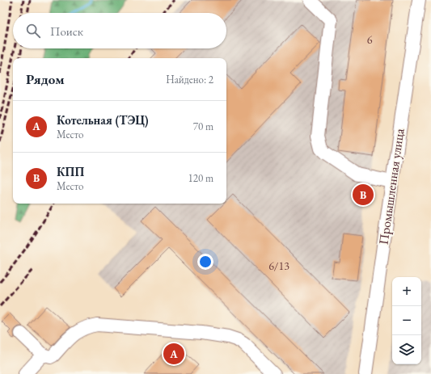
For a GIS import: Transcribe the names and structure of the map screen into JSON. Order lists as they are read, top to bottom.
{
  "streets": {
    "street": ["Промышленная улица"]
  },
  "house_numbers": ["6", "6/13"],
  "page": {
    "search": "Поиск",
    "heading": ["Рядом", "Найдено: 2"],
    "list": [
      {
        "mark": "A",
        "name": "Котельная (ТЭЦ)",
        "note": "Место",
        "value": "70 m"
      },
      {
        "mark": "B",
        "name": "КПП",
        "note": "Место",
        "value": "120 m"
      }
    ],
    "pins": ["B", "A"],
    "map_buttons": ["+", "−"]
  }
}
